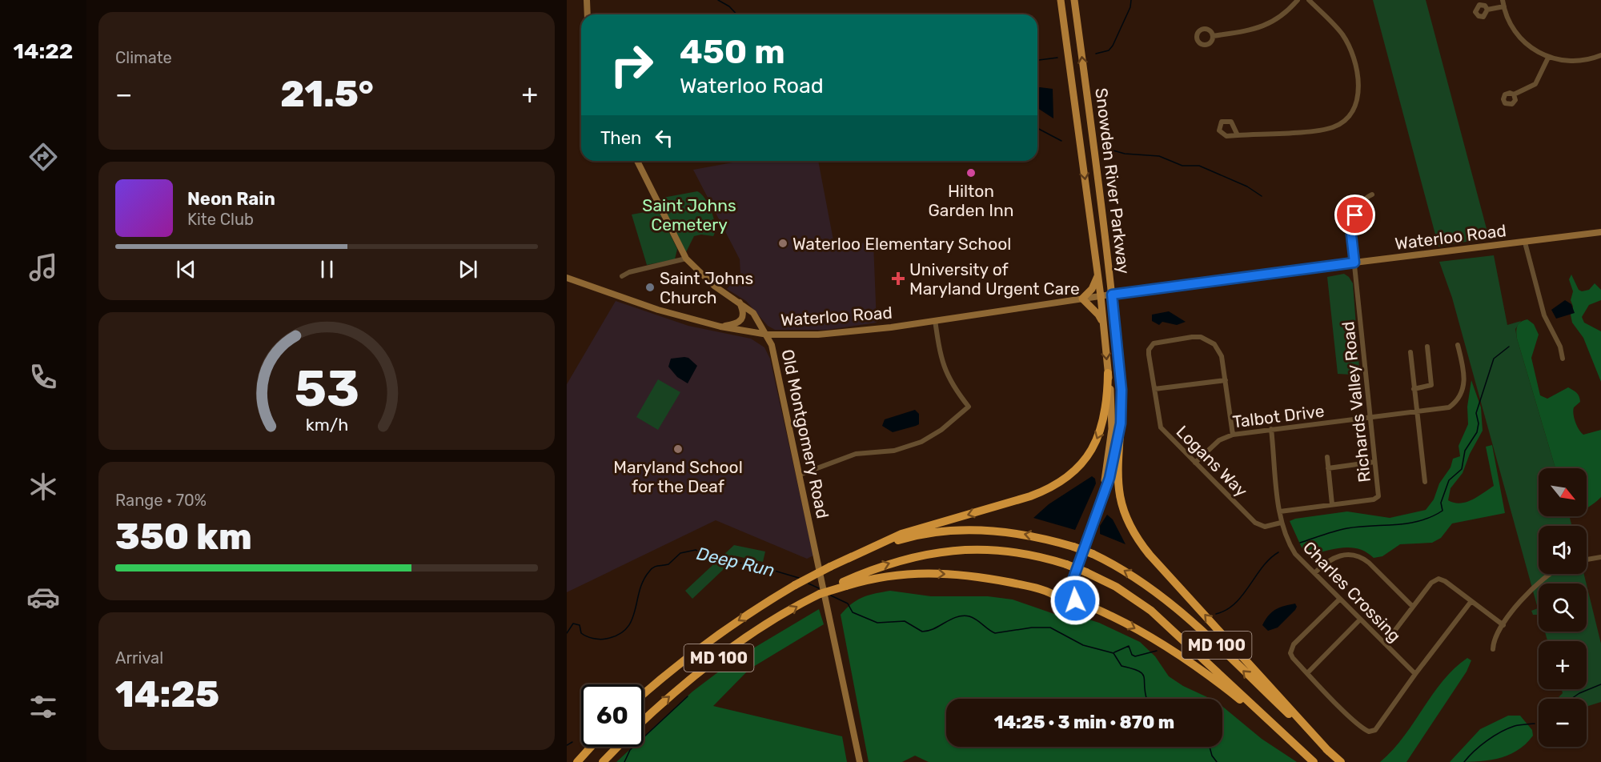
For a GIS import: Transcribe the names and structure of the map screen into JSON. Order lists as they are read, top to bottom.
{
  "streets": {
    "highway": ["MD 100"],
    "main road": ["Snowden River Parkway", "Waterloo Road", "Old Montgomery Road"],
    "street": [
      "Richards Valley Road",
      "Talbot Drive",
      "Logans Way",
      "Charles Crossing"
    ]
  },
  "crossings": [
    ["Snowden River Parkway", "Waterloo Road"],
    ["Waterloo Road", "Richards Valley Road"],
    ["Waterloo Road", "Old Montgomery Road"],
    ["Richards Valley Road", "Talbot Drive"],
    ["Richards Valley Road", "Charles Crossing"],
    ["Talbot Drive", "Logans Way"],
    ["Talbot Drive", "Charles Crossing"],
    ["Logans Way", "Charles Crossing"]
  ],
  "water": ["Deep Run"],
  "parks": ["Saint Johns Cemetery"],
  "places": {
    "other": [
      "Hilton Garden Inn",
      "Waterloo Elementary School",
      "Saint Johns Church",
      "Maryland School for the Deaf"
    ],
    "health": ["University of Maryland Urgent Care"]
  },
  "north": "bottom right",
  "page": {
    "tabs": "14:22",
    "tile": [
      "Climate",
      ["Range · 70%", "350 km"],
      ["Arrival", "14:25"]
    ],
    "turn": ["450 m", "Waterloo Road"],
    "heat": ["−", "21.5°", "+"],
    "then": "Then",
    "song": ["Neon Rain", "Kite Club"],
    "map_buttons": ["+", "−"],
    "limit": "60",
    "trip": "14:25 · 3 min · 870 m",
    "gauge": ["53", "km/h"]
  }
}
